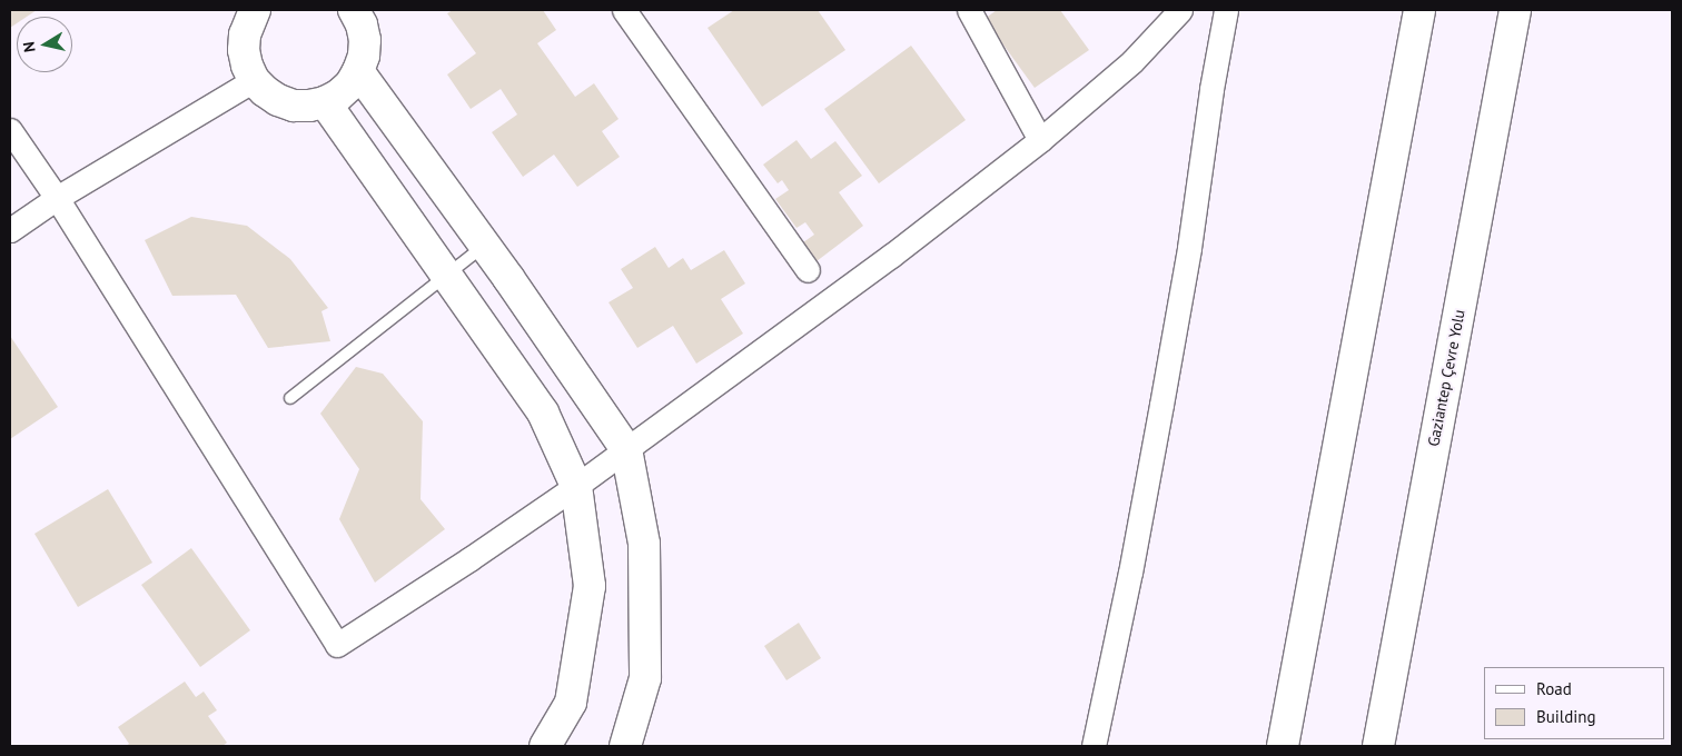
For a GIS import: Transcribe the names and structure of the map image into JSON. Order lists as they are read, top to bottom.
{
  "streets": {
    "main road": ["Gaziantep Çevre Yolu"]
  },
  "legend": ["Road", "Building"],
  "north": "left"
}
